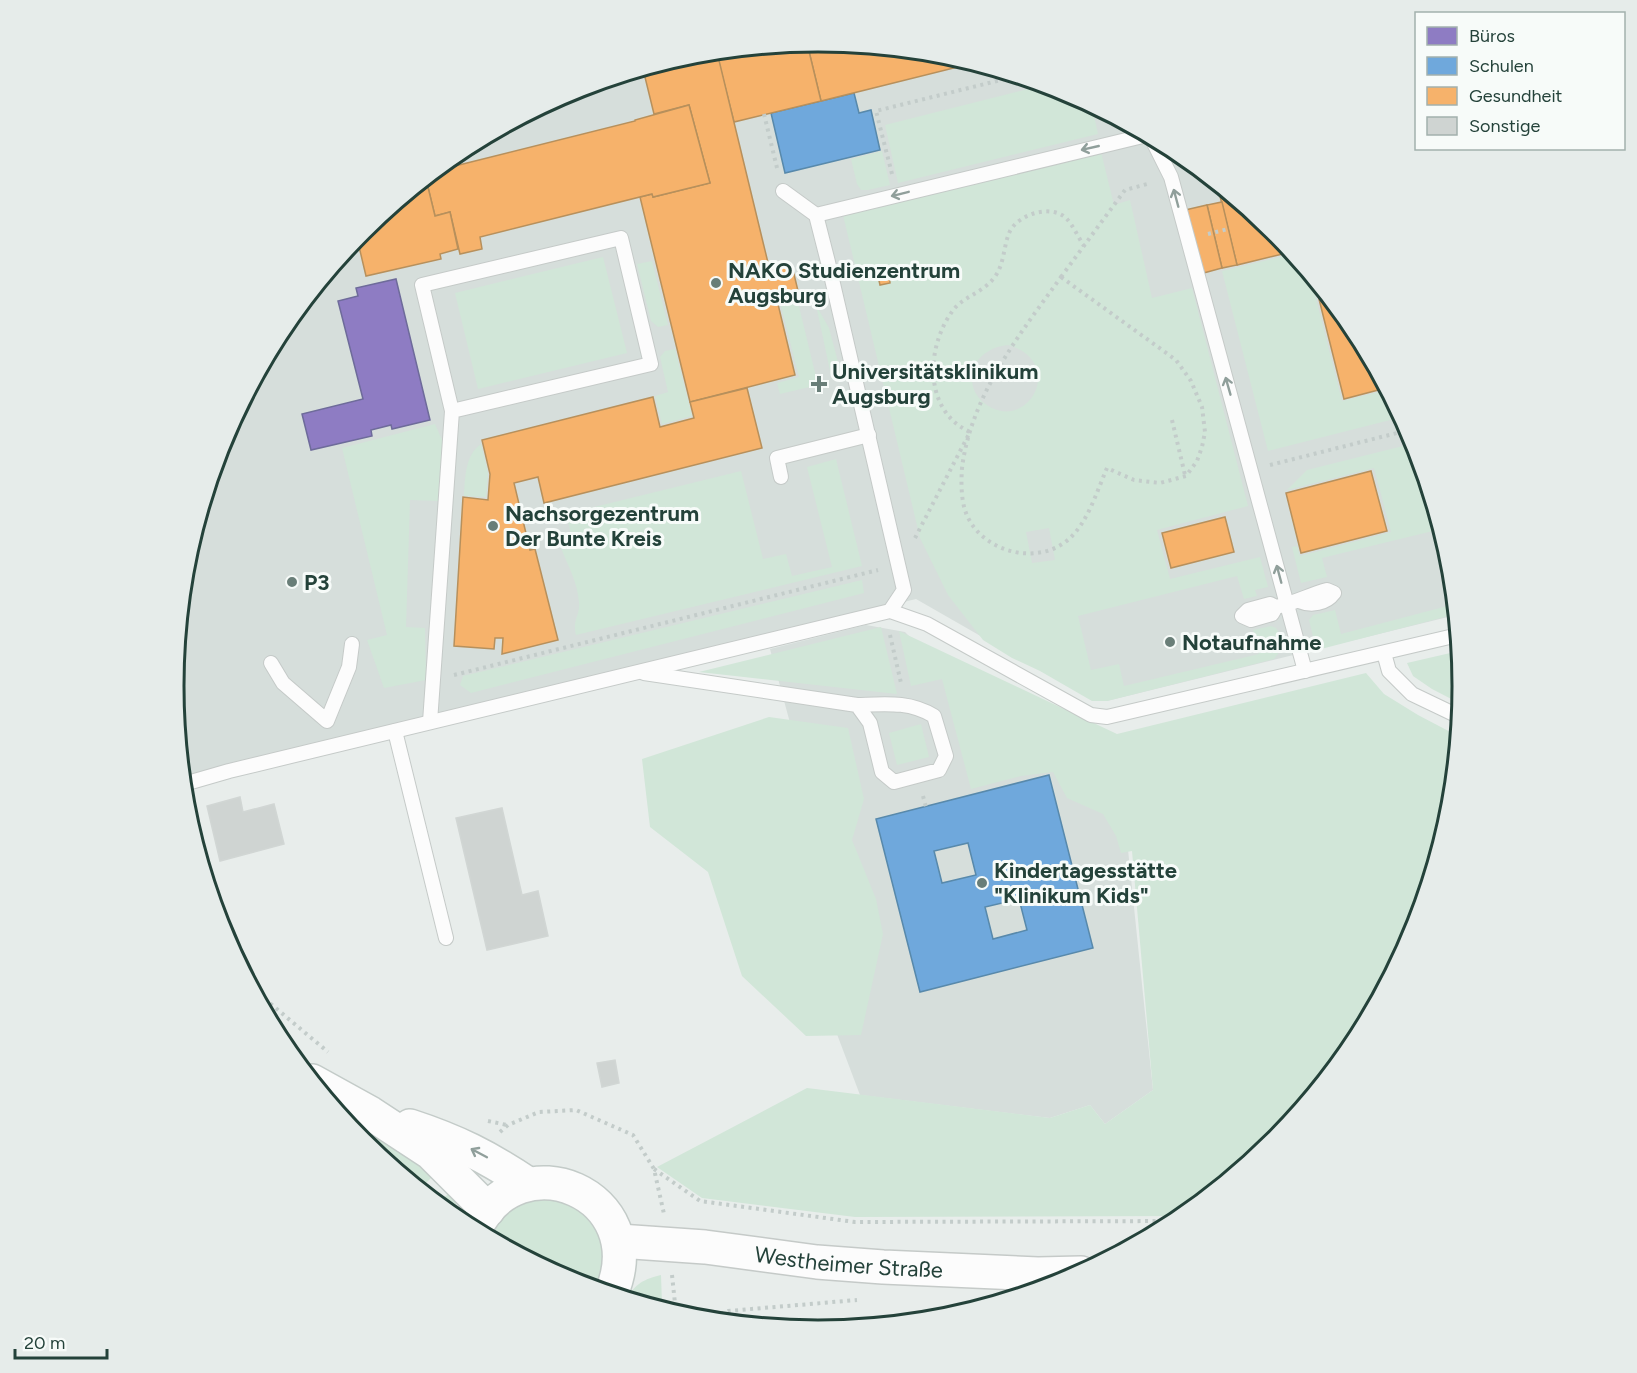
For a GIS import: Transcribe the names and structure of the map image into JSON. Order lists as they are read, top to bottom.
{
  "streets": {
    "main road": ["Westheimer Straße"]
  },
  "places": {
    "other": [
      "NAKO Studienzentrum Augsburg",
      "Nachsorgezentrum Der Bunte Kreis",
      "P3",
      "Notaufnahme",
      "Kindertagesstätte \"Klinikum Kids\""
    ],
    "health": ["Universitätsklinikum Augsburg"]
  },
  "legend": [
    "Büros",
    "Schulen",
    "Gesundheit",
    "Sonstige"
  ],
  "scale_bar": "20 m"
}
